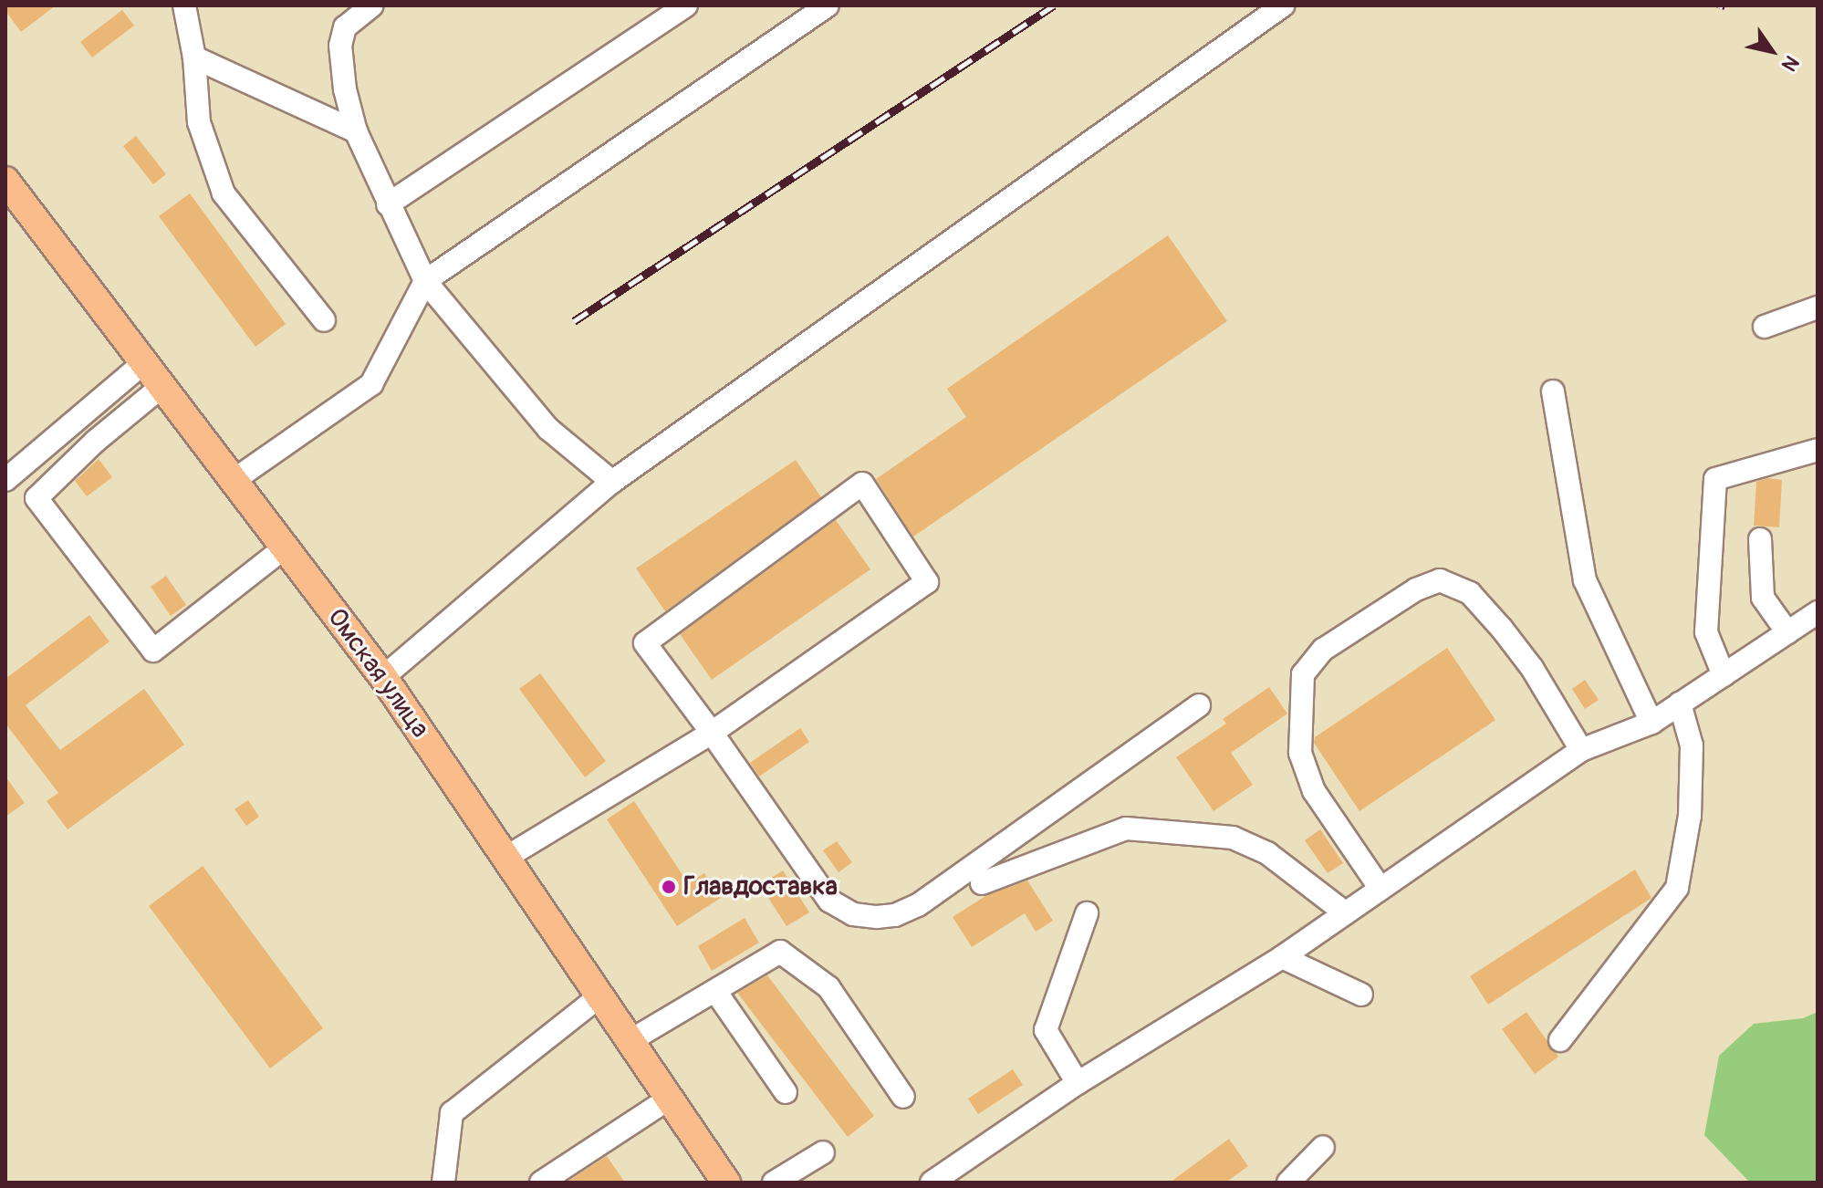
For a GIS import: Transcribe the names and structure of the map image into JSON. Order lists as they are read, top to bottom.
{
  "streets": {
    "main road": ["Омская улица"]
  },
  "places": ["Главдоставка"],
  "north": "bottom right"
}
